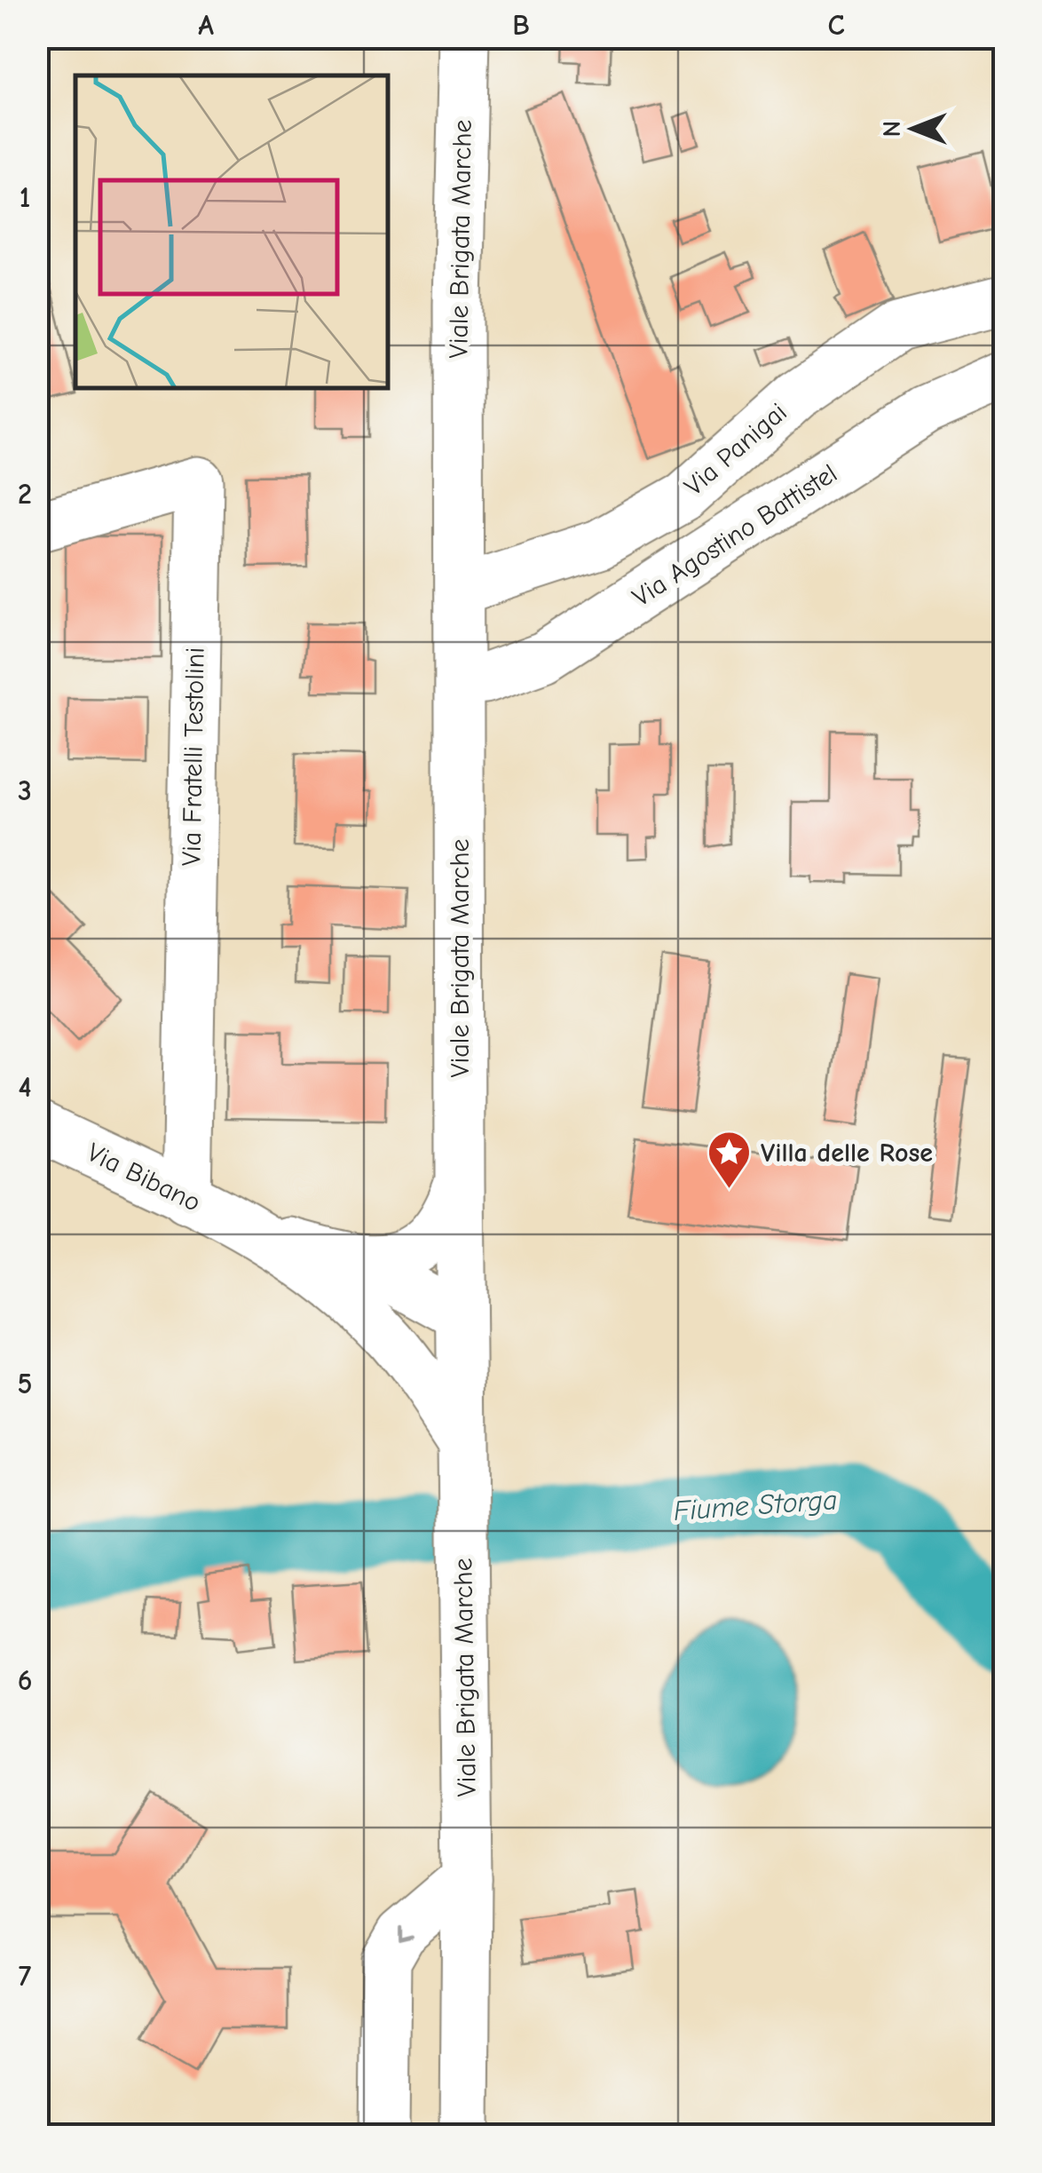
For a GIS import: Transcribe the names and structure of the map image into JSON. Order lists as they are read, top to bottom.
{
  "streets": {
    "street": [
      "Viale Brigata Marche",
      "Via Panigai",
      "Via Agostino Battistel",
      "Via Fratelli Testolini",
      "Via Bibano"
    ]
  },
  "crossings": [
    ["Viale Brigata Marche", "Via Panigai"],
    ["Viale Brigata Marche", "Via Agostino Battistel"],
    ["Viale Brigata Marche", "Via Bibano"],
    ["Via Fratelli Testolini", "Via Bibano"]
  ],
  "water": ["Fiume Storga"],
  "places": {
    "place": ["Villa delle Rose"]
  },
  "north": "left",
  "grid": {
    "columns": ["A", "B", "C"],
    "rows": [
      "1",
      "2",
      "3",
      "4",
      "5",
      "6",
      "7"
    ]
  }
}
